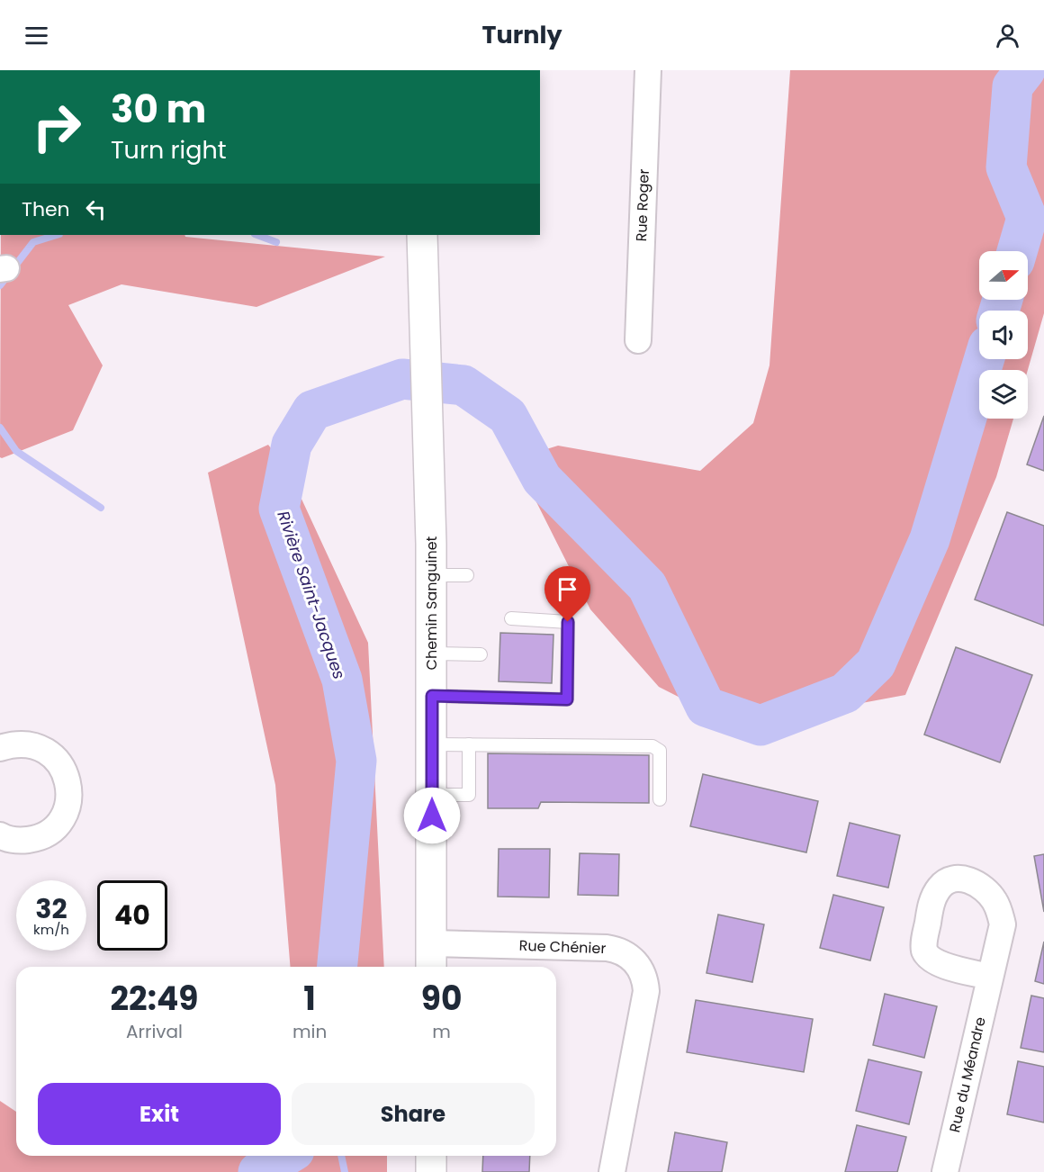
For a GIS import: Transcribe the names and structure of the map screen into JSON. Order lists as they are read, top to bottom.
{
  "streets": {
    "street": [
      "Rue Roger",
      "Chemin Sanguinet",
      "Rue Chénier",
      "Rue du Méandre"
    ]
  },
  "crossings": [
    ["Chemin Sanguinet", "Rue Chénier"]
  ],
  "water": ["Rivière Saint-Jacques"],
  "north": "right",
  "page": {
    "header": "Turnly",
    "turn": ["30 m", "Turn right"],
    "then": "Then",
    "speed": "32 km/h",
    "limit": "40",
    "eta": [
      "22:49",
      "Arrival",
      "1",
      "min",
      "90",
      "m"
    ],
    "buttons": ["Exit", "Share"]
  }
}
